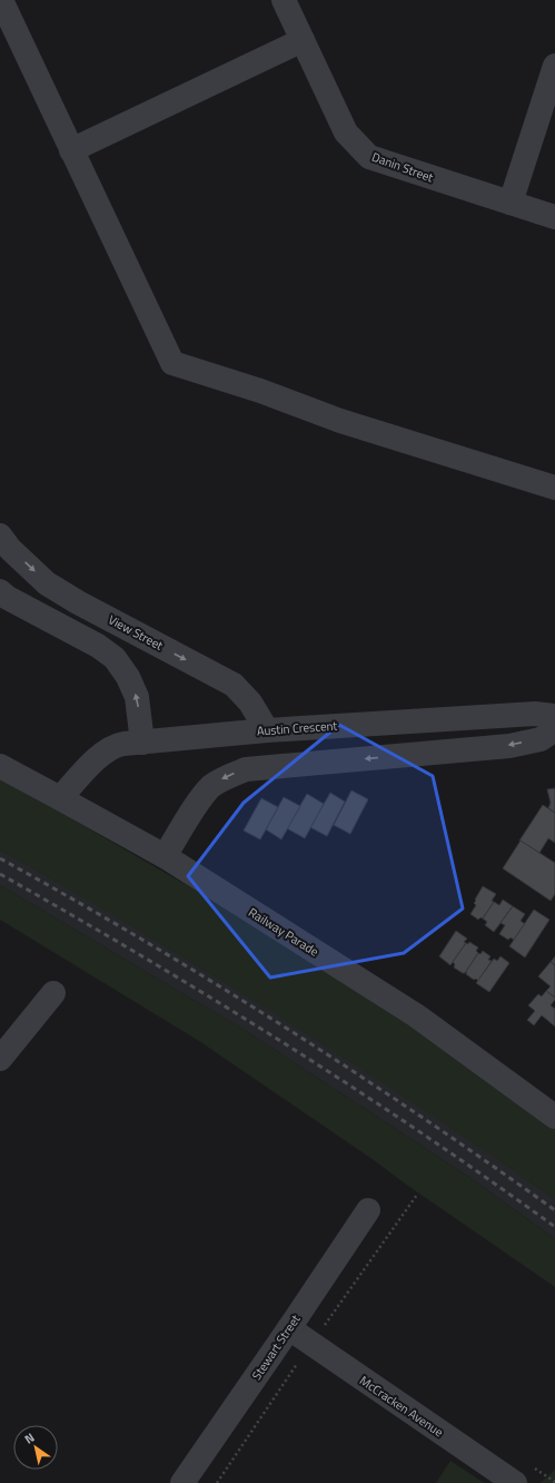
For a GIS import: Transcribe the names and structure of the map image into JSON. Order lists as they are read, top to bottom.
{
  "streets": {
    "street": [
      "Danin Street",
      "View Street",
      "Austin Crescent",
      "Railway Parade",
      "Stewart Street",
      "McCracken Avenue"
    ]
  },
  "crossings": [
    ["View Street", "Austin Crescent"],
    ["Austin Crescent", "Railway Parade"],
    ["Stewart Street", "McCracken Avenue"]
  ],
  "north": "top left"
}
